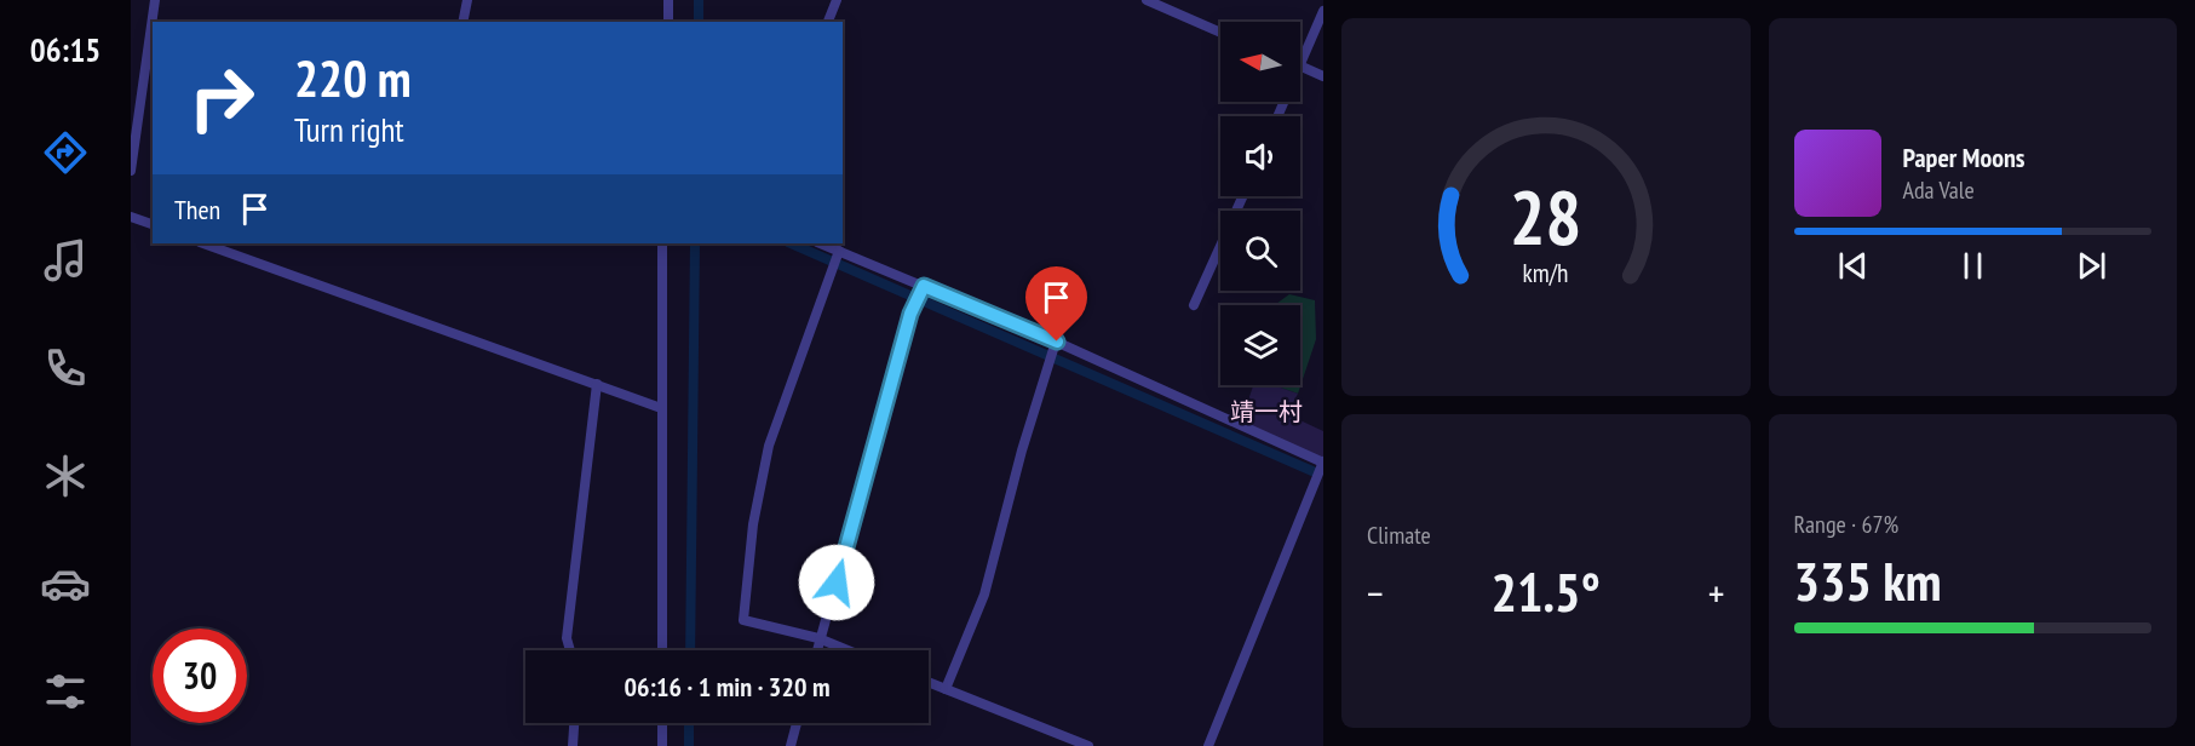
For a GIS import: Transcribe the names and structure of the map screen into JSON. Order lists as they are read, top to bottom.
{
  "districts": ["靖一村"],
  "north": "left",
  "page": {
    "tabs": "06:15",
    "turn": ["220 m", "Turn right"],
    "song": ["Paper Moons", "Ada Vale"],
    "then": "Then",
    "tile": [
      "Climate",
      ["Range · 67%", "335 km"]
    ],
    "heat": ["−", "21.5°", "+"],
    "limit": "30",
    "trip": "06:16 · 1 min · 320 m",
    "gauge": ["28", "km/h"]
  }
}
